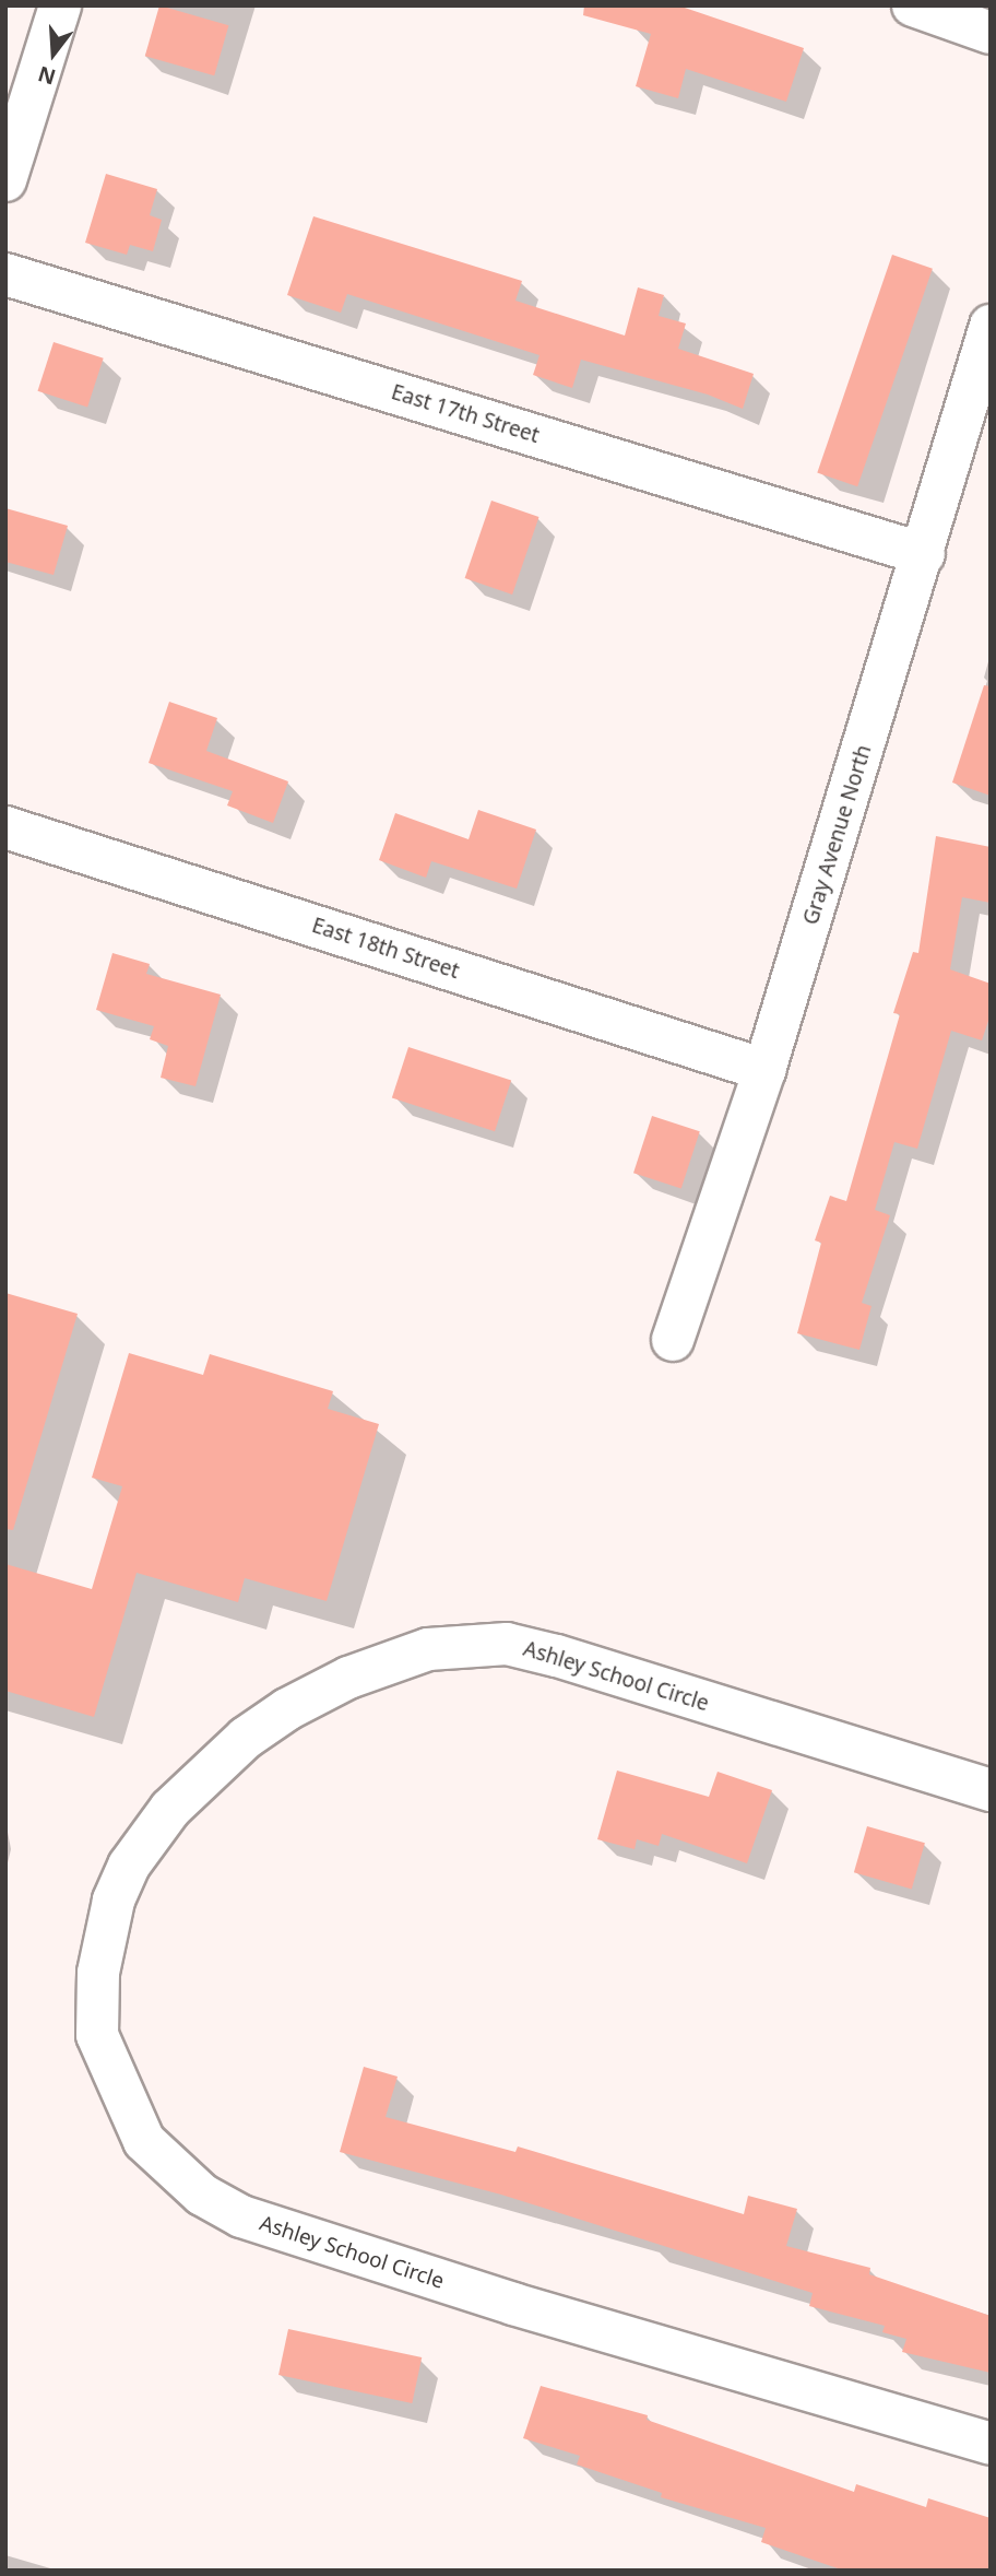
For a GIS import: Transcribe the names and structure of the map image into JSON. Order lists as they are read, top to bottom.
{
  "streets": {
    "street": [
      "East 17th Street",
      "Gray Avenue North",
      "East 18th Street",
      "Ashley School Circle"
    ]
  },
  "crossings": [
    ["East 17th Street", "Gray Avenue North"],
    ["Gray Avenue North", "East 18th Street"]
  ],
  "north": "bottom"
}
